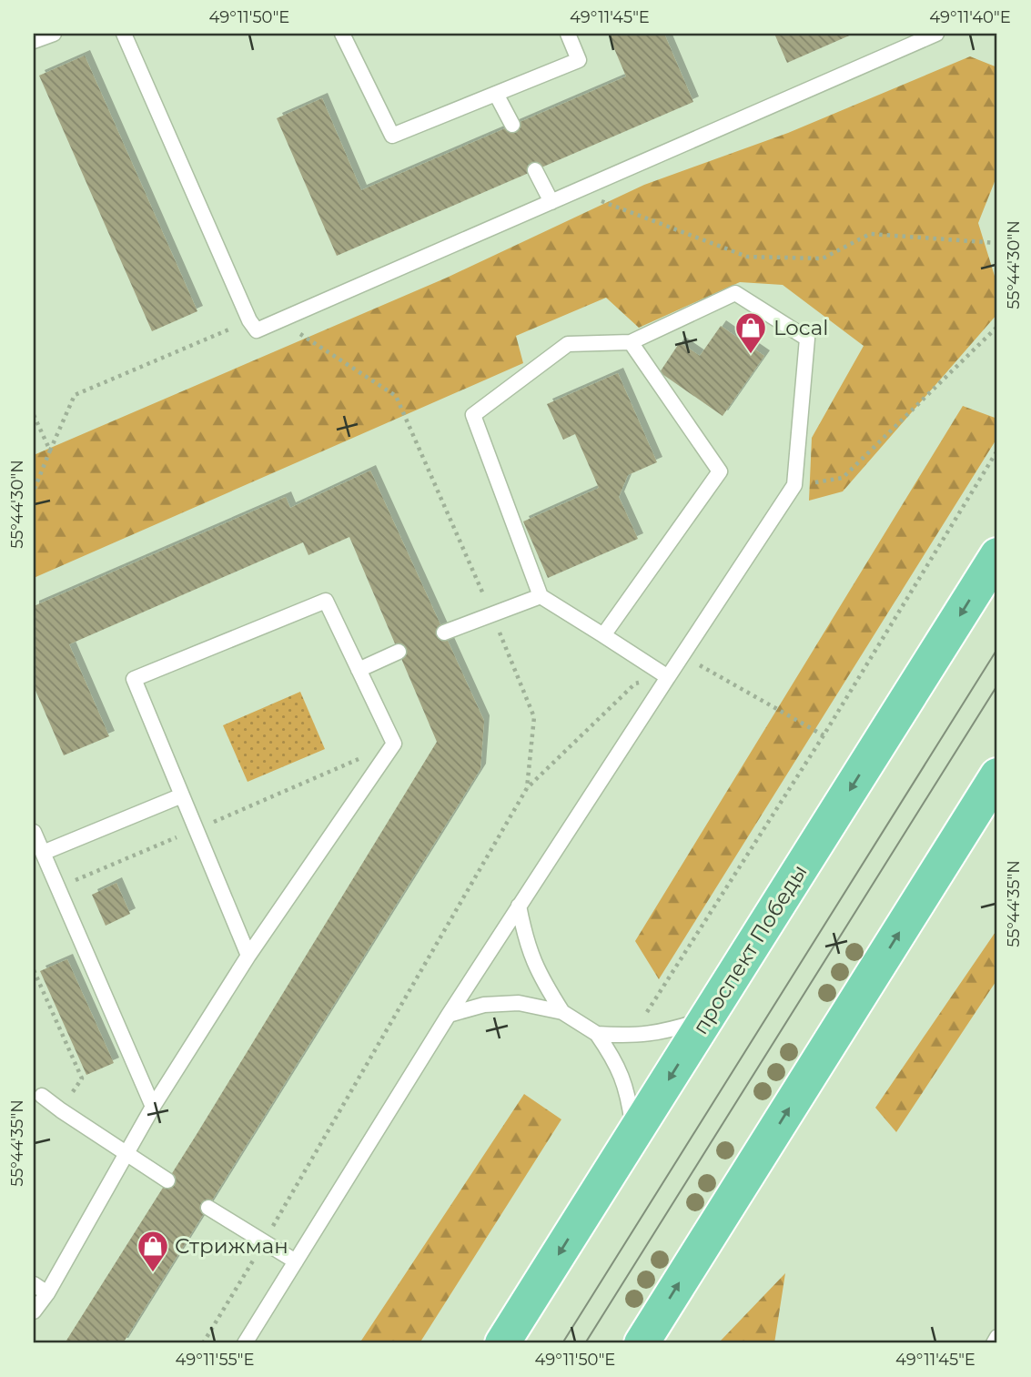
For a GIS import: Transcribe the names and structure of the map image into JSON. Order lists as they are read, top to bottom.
{
  "streets": {
    "main road": ["проспект Победы"]
  },
  "places": {
    "shop": ["Local", "Стрижман"]
  },
  "coordinates": [
    "49°11'50\"E",
    "49°11'45\"E",
    "49°11'40\"E",
    "55°44'30\"N",
    "55°44'35\"N",
    "49°11'55\"E"
  ]
}
